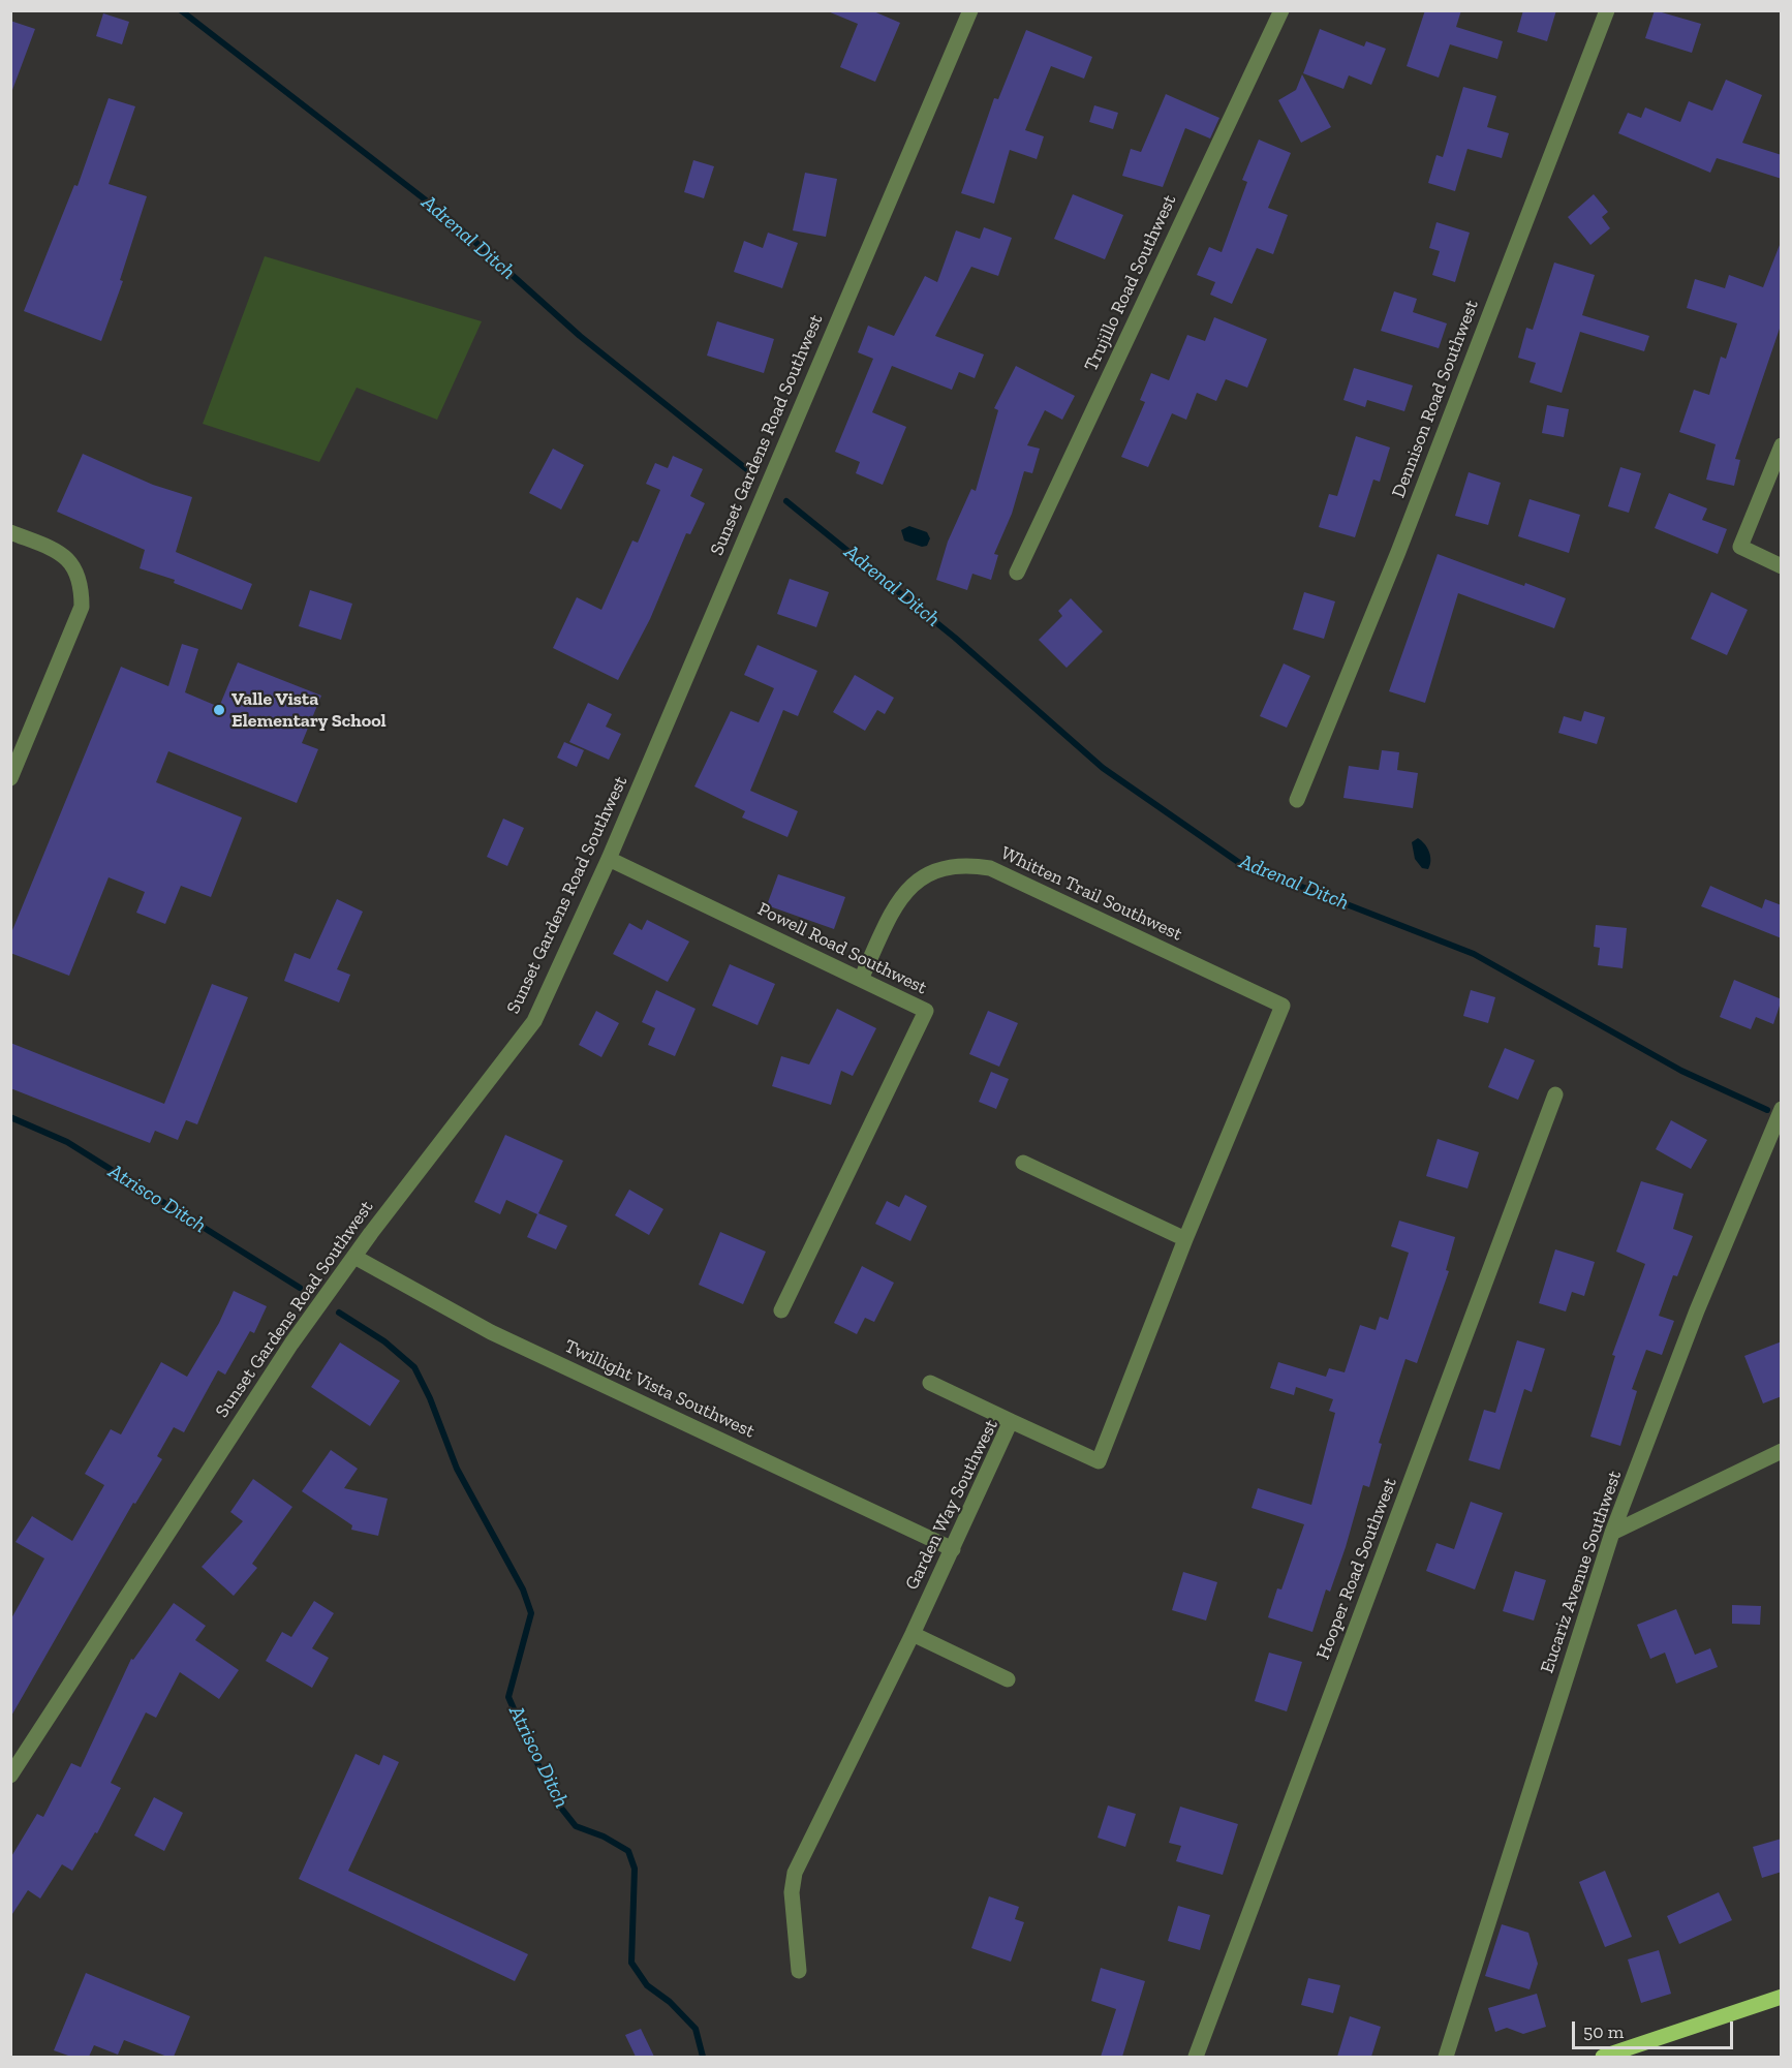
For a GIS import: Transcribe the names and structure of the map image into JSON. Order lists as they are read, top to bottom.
{
  "streets": {
    "street": [
      "Trujillo Road Southwest",
      "Dennison Road Southwest",
      "Sunset Gardens Road Southwest",
      "Whitten Trail Southwest",
      "Powell Road Southwest",
      "Twillight Vista Southwest",
      "Garden Way Southwest",
      "Hooper Road Southwest",
      "Eucariz Avenue Southwest"
    ]
  },
  "crossings": [
    ["Sunset Gardens Road Southwest", "Powell Road Southwest"],
    ["Sunset Gardens Road Southwest", "Twillight Vista Southwest"],
    ["Whitten Trail Southwest", "Powell Road Southwest"],
    ["Whitten Trail Southwest", "Garden Way Southwest"],
    ["Twillight Vista Southwest", "Garden Way Southwest"]
  ],
  "water": ["Adrenal Ditch", "Atrisco Ditch"],
  "places": ["Valle Vista Elementary School"],
  "scale_bar": "50 m"
}
